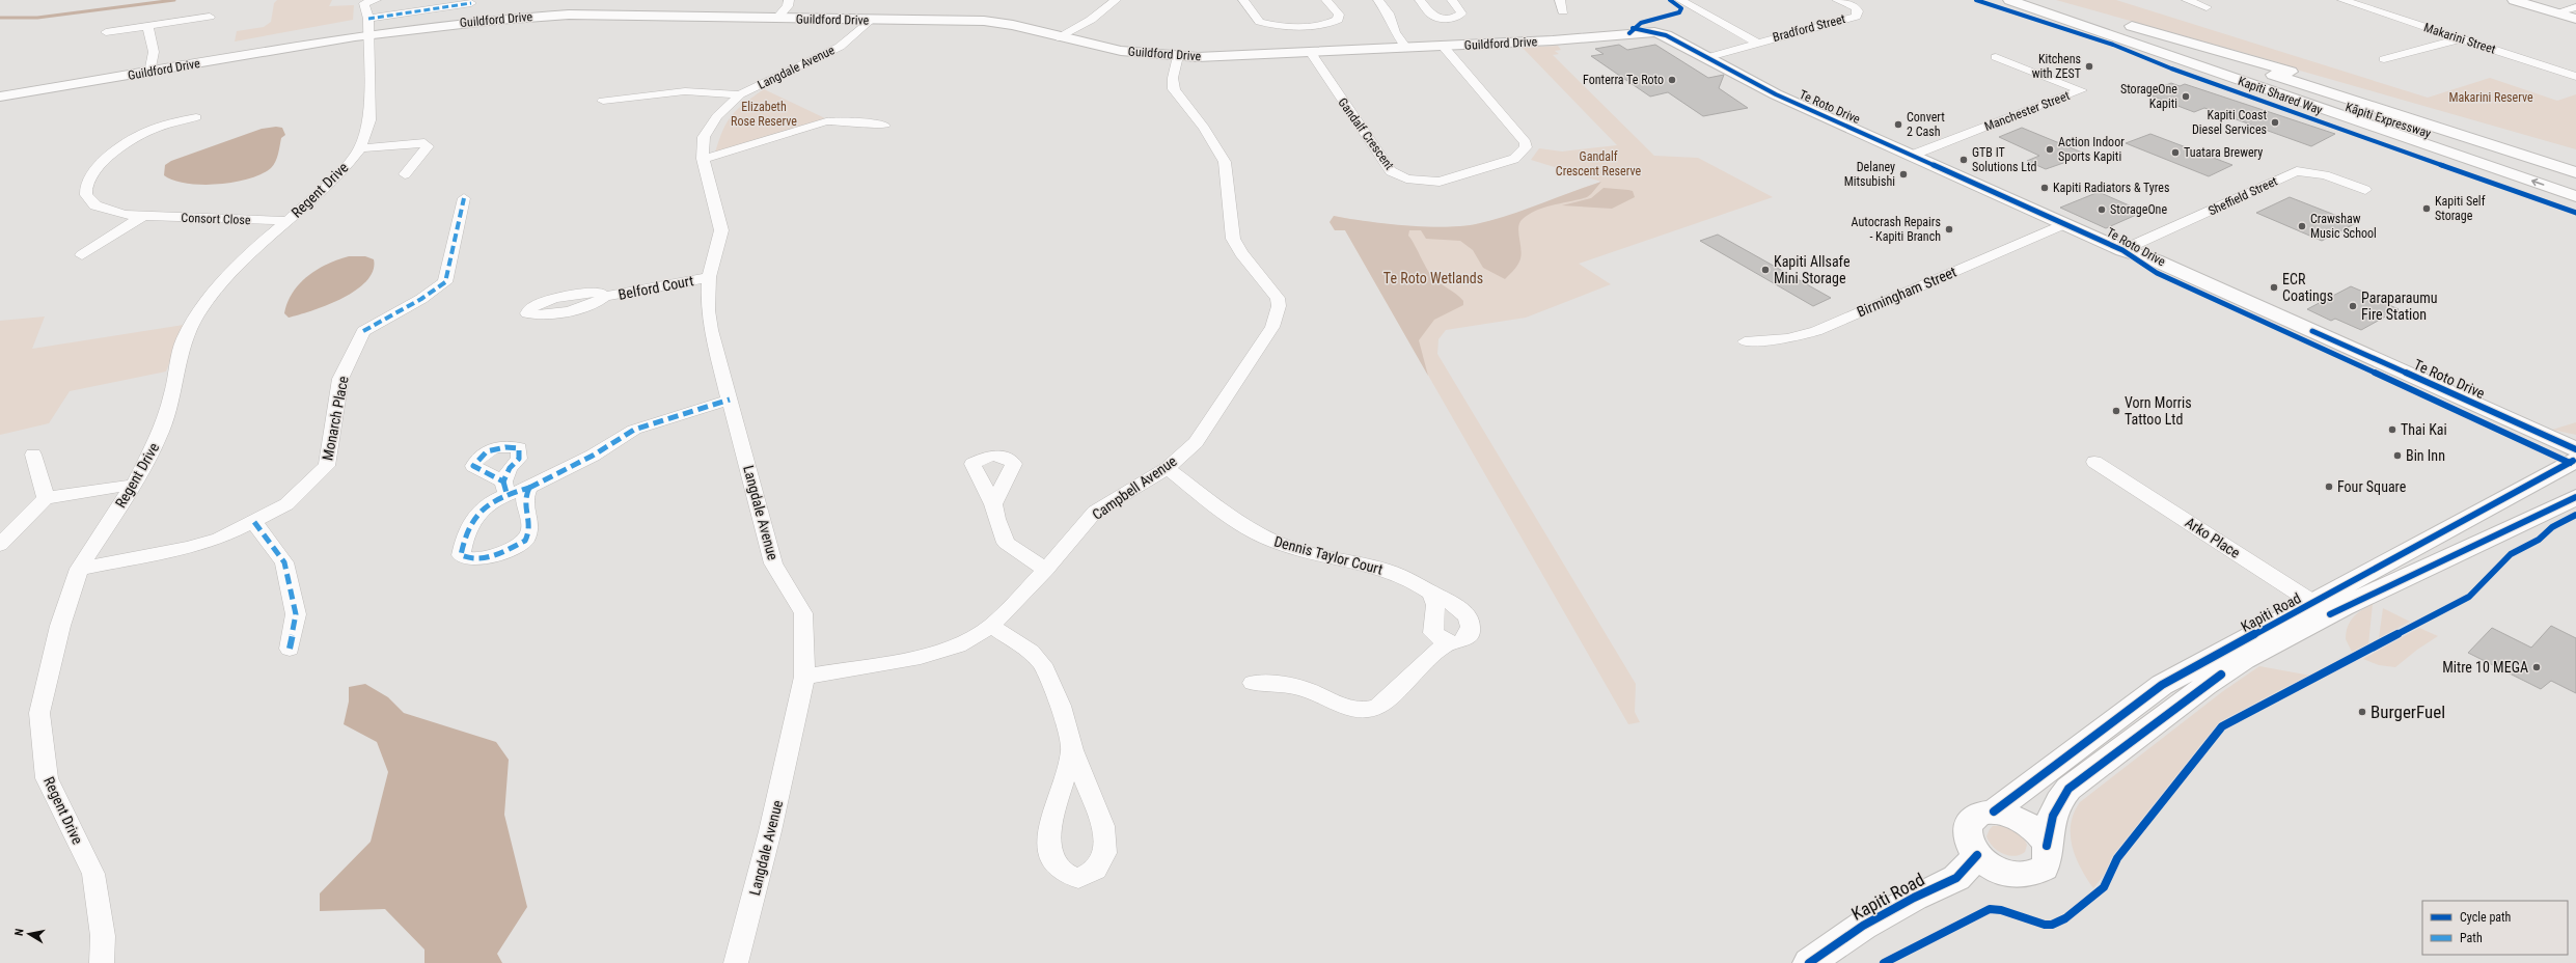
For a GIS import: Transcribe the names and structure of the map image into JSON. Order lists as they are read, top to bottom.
{
  "streets": {
    "main road": [
      "Guildford Drive",
      "Te Roto Drive",
      "Kāpiti Expressway",
      "Kapiti Road"
    ],
    "street": [
      "Bradford Street",
      "Makarini Street",
      "Langdale Avenue",
      "Manchester Street",
      "Gandalf Crescent",
      "Regent Drive",
      "Sheffield Street",
      "Consort Close",
      "Belford Court",
      "Birmingham Street",
      "Monarch Place",
      "Campbell Avenue",
      "Arko Place",
      "Dennis Taylor Court"
    ],
    "cycle path": ["Kapiti Shared Way"]
  },
  "crossings": [
    ["Guildford Drive", "Langdale Avenue"],
    ["Guildford Drive", "Te Roto Drive"],
    ["Guildford Drive", "Gandalf Crescent"],
    ["Guildford Drive", "Regent Drive"],
    ["Guildford Drive", "Campbell Avenue"],
    ["Bradford Street", "Te Roto Drive"],
    ["Langdale Avenue", "Belford Court"],
    ["Langdale Avenue", "Campbell Avenue"],
    ["Te Roto Drive", "Manchester Street"],
    ["Te Roto Drive", "Sheffield Street"],
    ["Te Roto Drive", "Birmingham Street"],
    ["Te Roto Drive", "Kapiti Road"],
    ["Regent Drive", "Consort Close"],
    ["Regent Drive", "Monarch Place"],
    ["Campbell Avenue", "Dennis Taylor Court"],
    ["Arko Place", "Kapiti Road"]
  ],
  "parks": [
    "Makarini Reserve",
    "Elizabeth Rose Reserve",
    "Gandalf Crescent Reserve",
    "Te Roto Wetlands"
  ],
  "places": [
    "Kitchens with ZEST",
    "Fonterra Te Roto",
    "StorageOne Kapiti",
    "Kapiti Coast Diesel Services",
    "Convert 2 Cash",
    "Action Indoor Sports Kapiti",
    "Tuatara Brewery",
    "GTB IT Solutions Ltd",
    "Delaney Mitsubishi",
    "Kapiti Radiators & Tyres",
    "Kapiti Self Storage",
    "StorageOne",
    "Crawshaw Music School",
    "Autocrash Repairs - Kapiti Branch",
    "Kapiti Allsafe Mini Storage",
    "ECR Coatings",
    "Paraparaumu Fire Station",
    "Vorn Morris Tattoo Ltd",
    "Thai Kai",
    "Bin Inn",
    "Four Square",
    "Mitre 10 MEGA",
    "BurgerFuel"
  ],
  "legend": ["Cycle path", "Path"],
  "north": "left"
}
